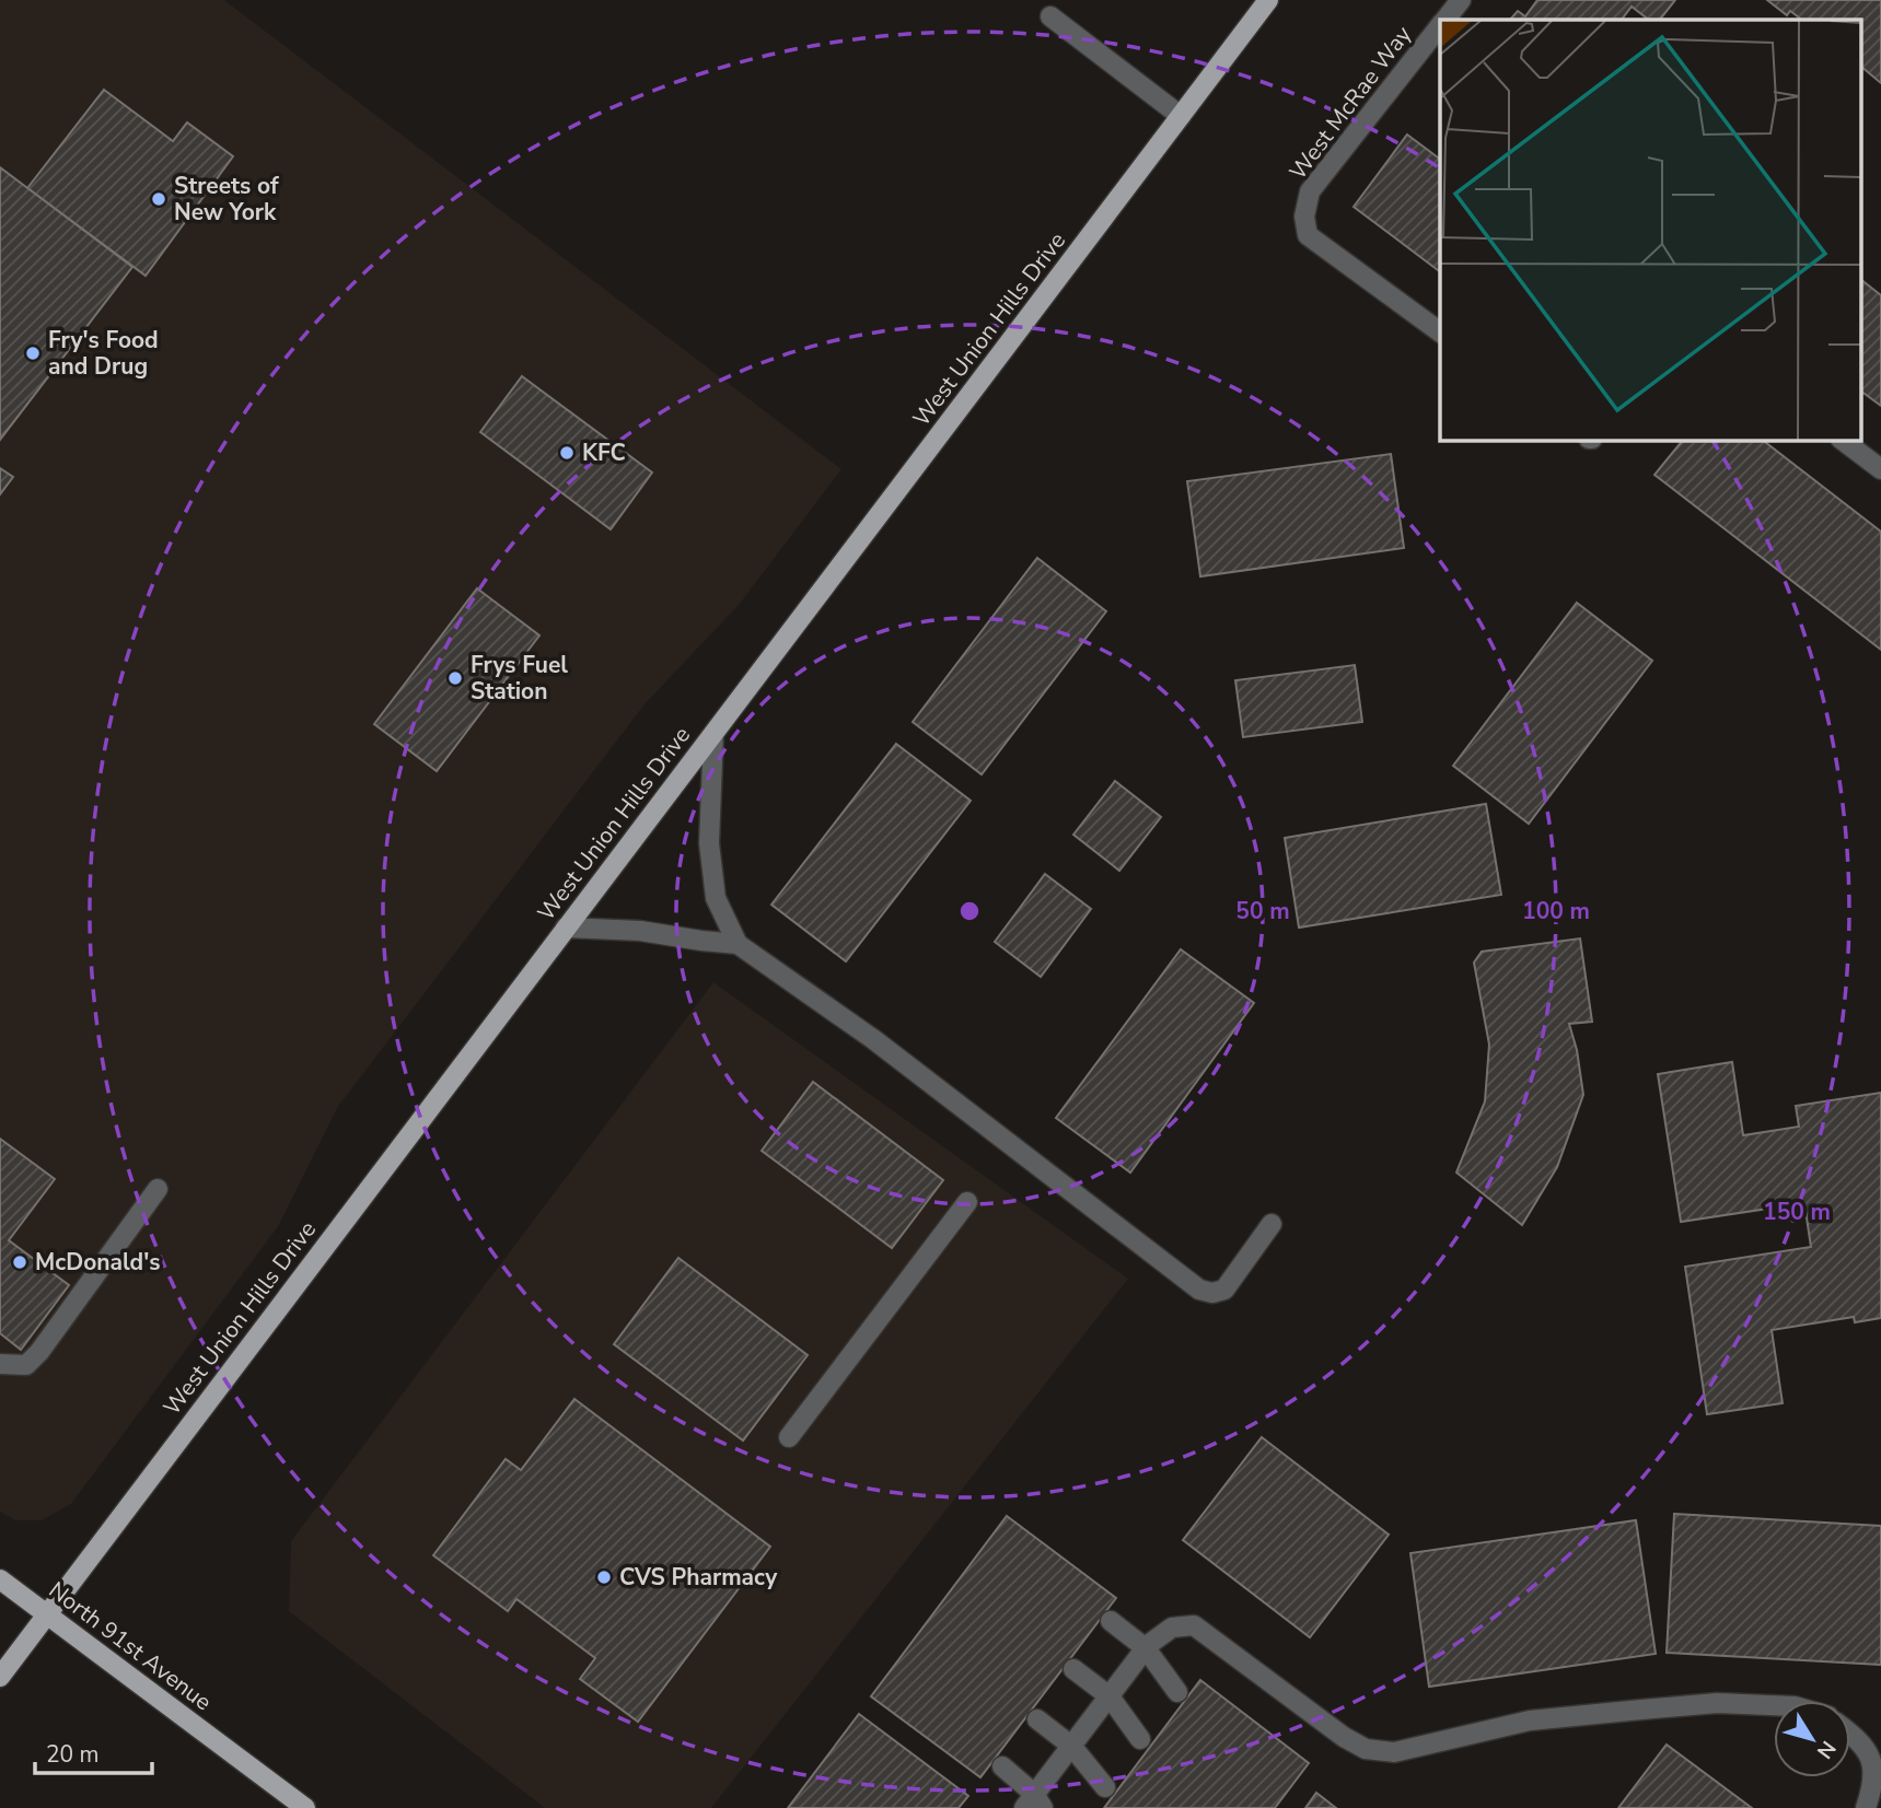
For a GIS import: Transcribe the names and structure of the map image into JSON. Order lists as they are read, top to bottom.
{
  "streets": {
    "main road": ["West Union Hills Drive", "North 91st Avenue"],
    "street": ["West McRae Way"]
  },
  "crossings": [
    ["West Union Hills Drive", "North 91st Avenue"]
  ],
  "places": [
    "Streets of New York",
    "Fry's Food and Drug",
    "KFC",
    "Frys Fuel Station",
    "McDonald's",
    "CVS Pharmacy"
  ],
  "scale_bar": "20 m",
  "north": "bottom right",
  "rings": ["50 m", "100 m", "150 m"]
}
